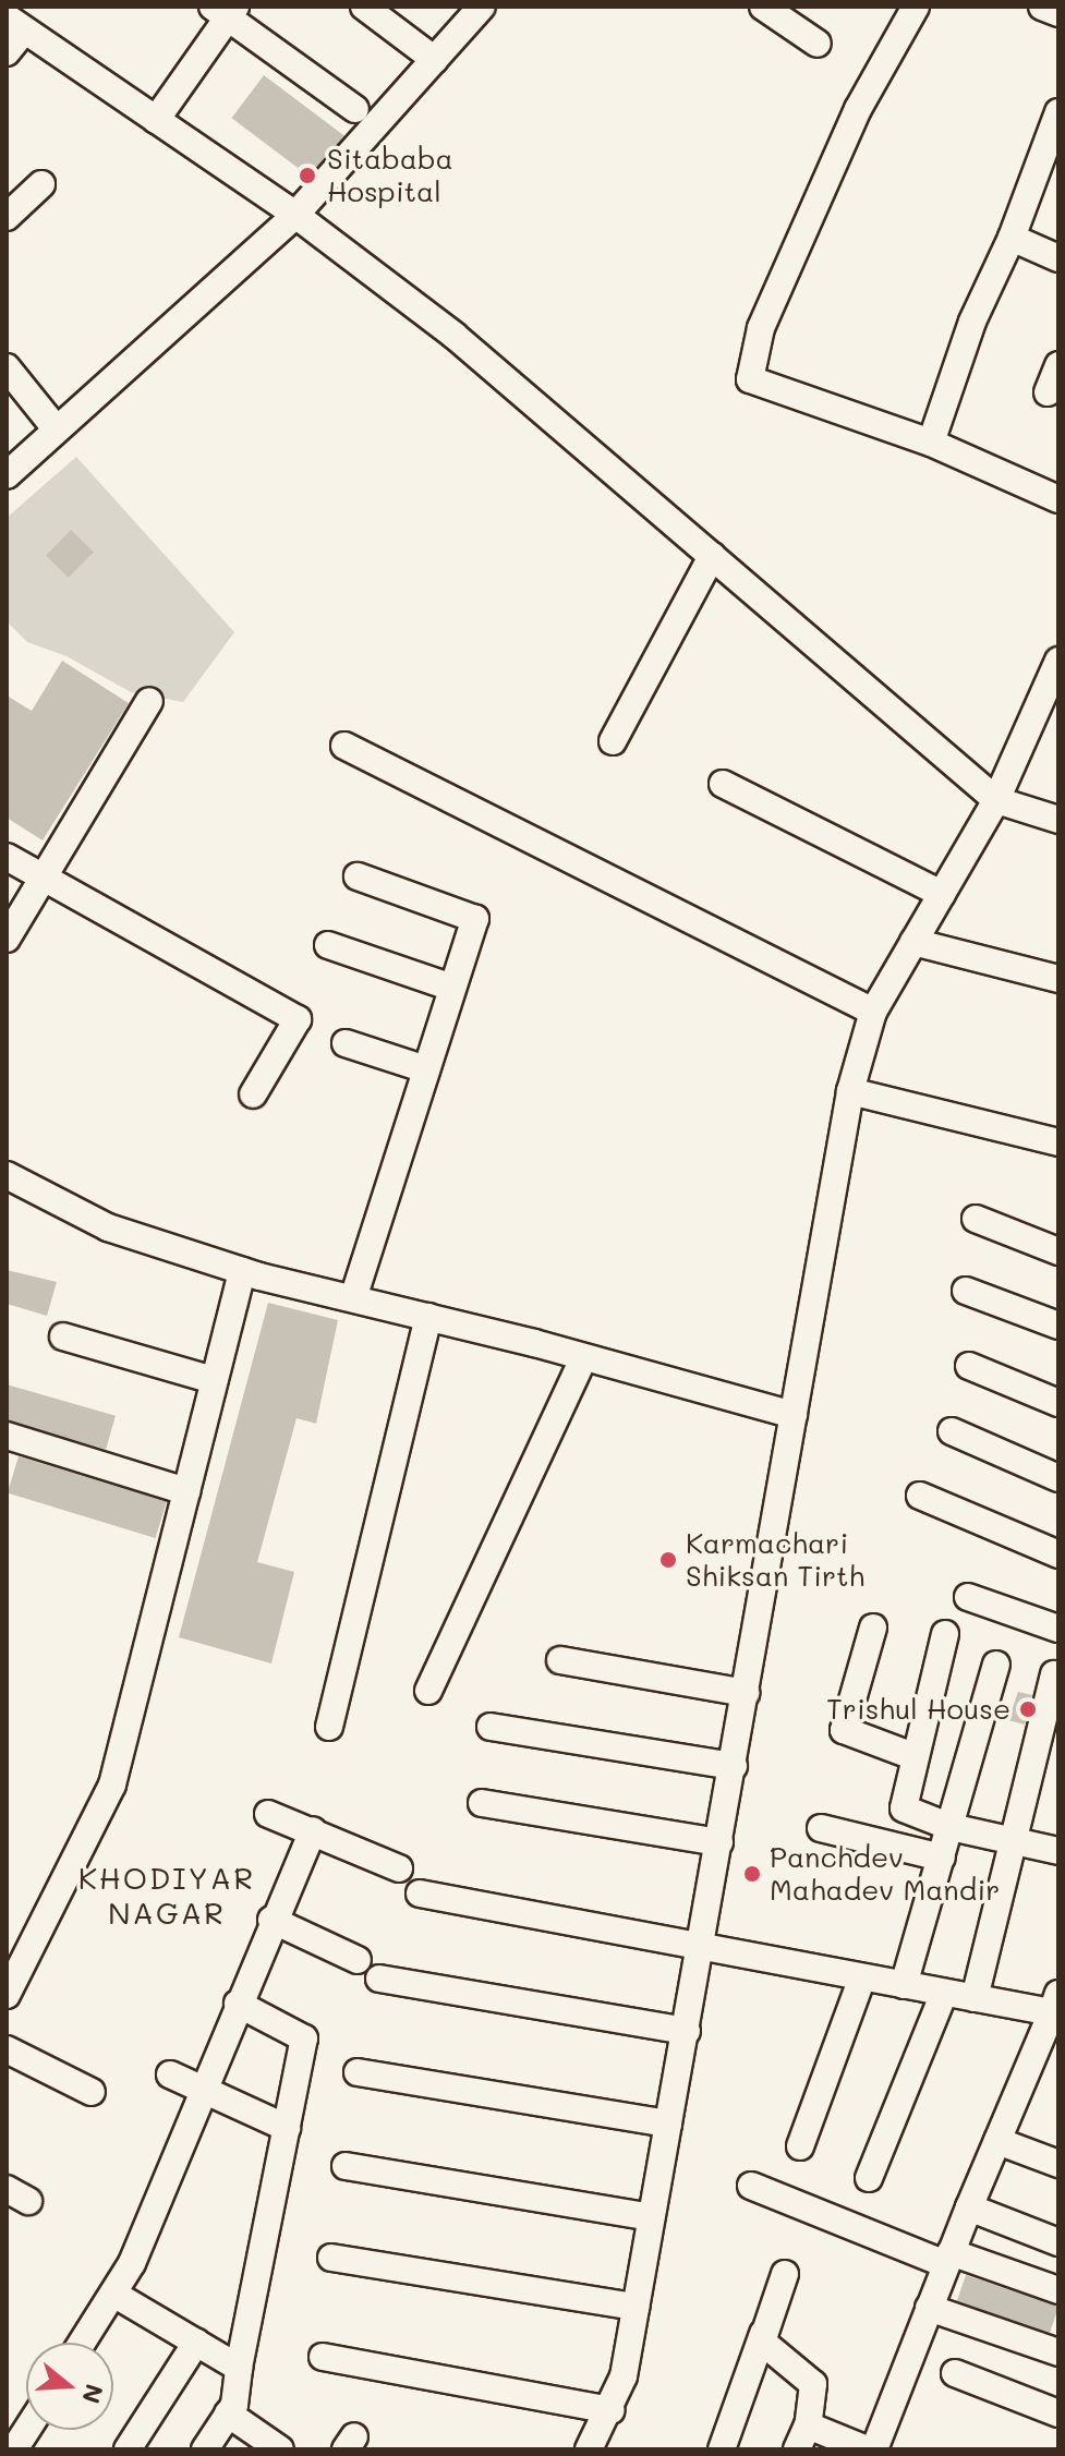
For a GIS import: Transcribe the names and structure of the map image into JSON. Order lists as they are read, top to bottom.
{
  "districts": ["KHODIYAR NAGAR"],
  "places": [
    "Sitababa Hospital",
    "Karmachari Shiksan Tirth",
    "Trishul House",
    "Panchdev Mahadev Mandir"
  ],
  "north": "right"
}
